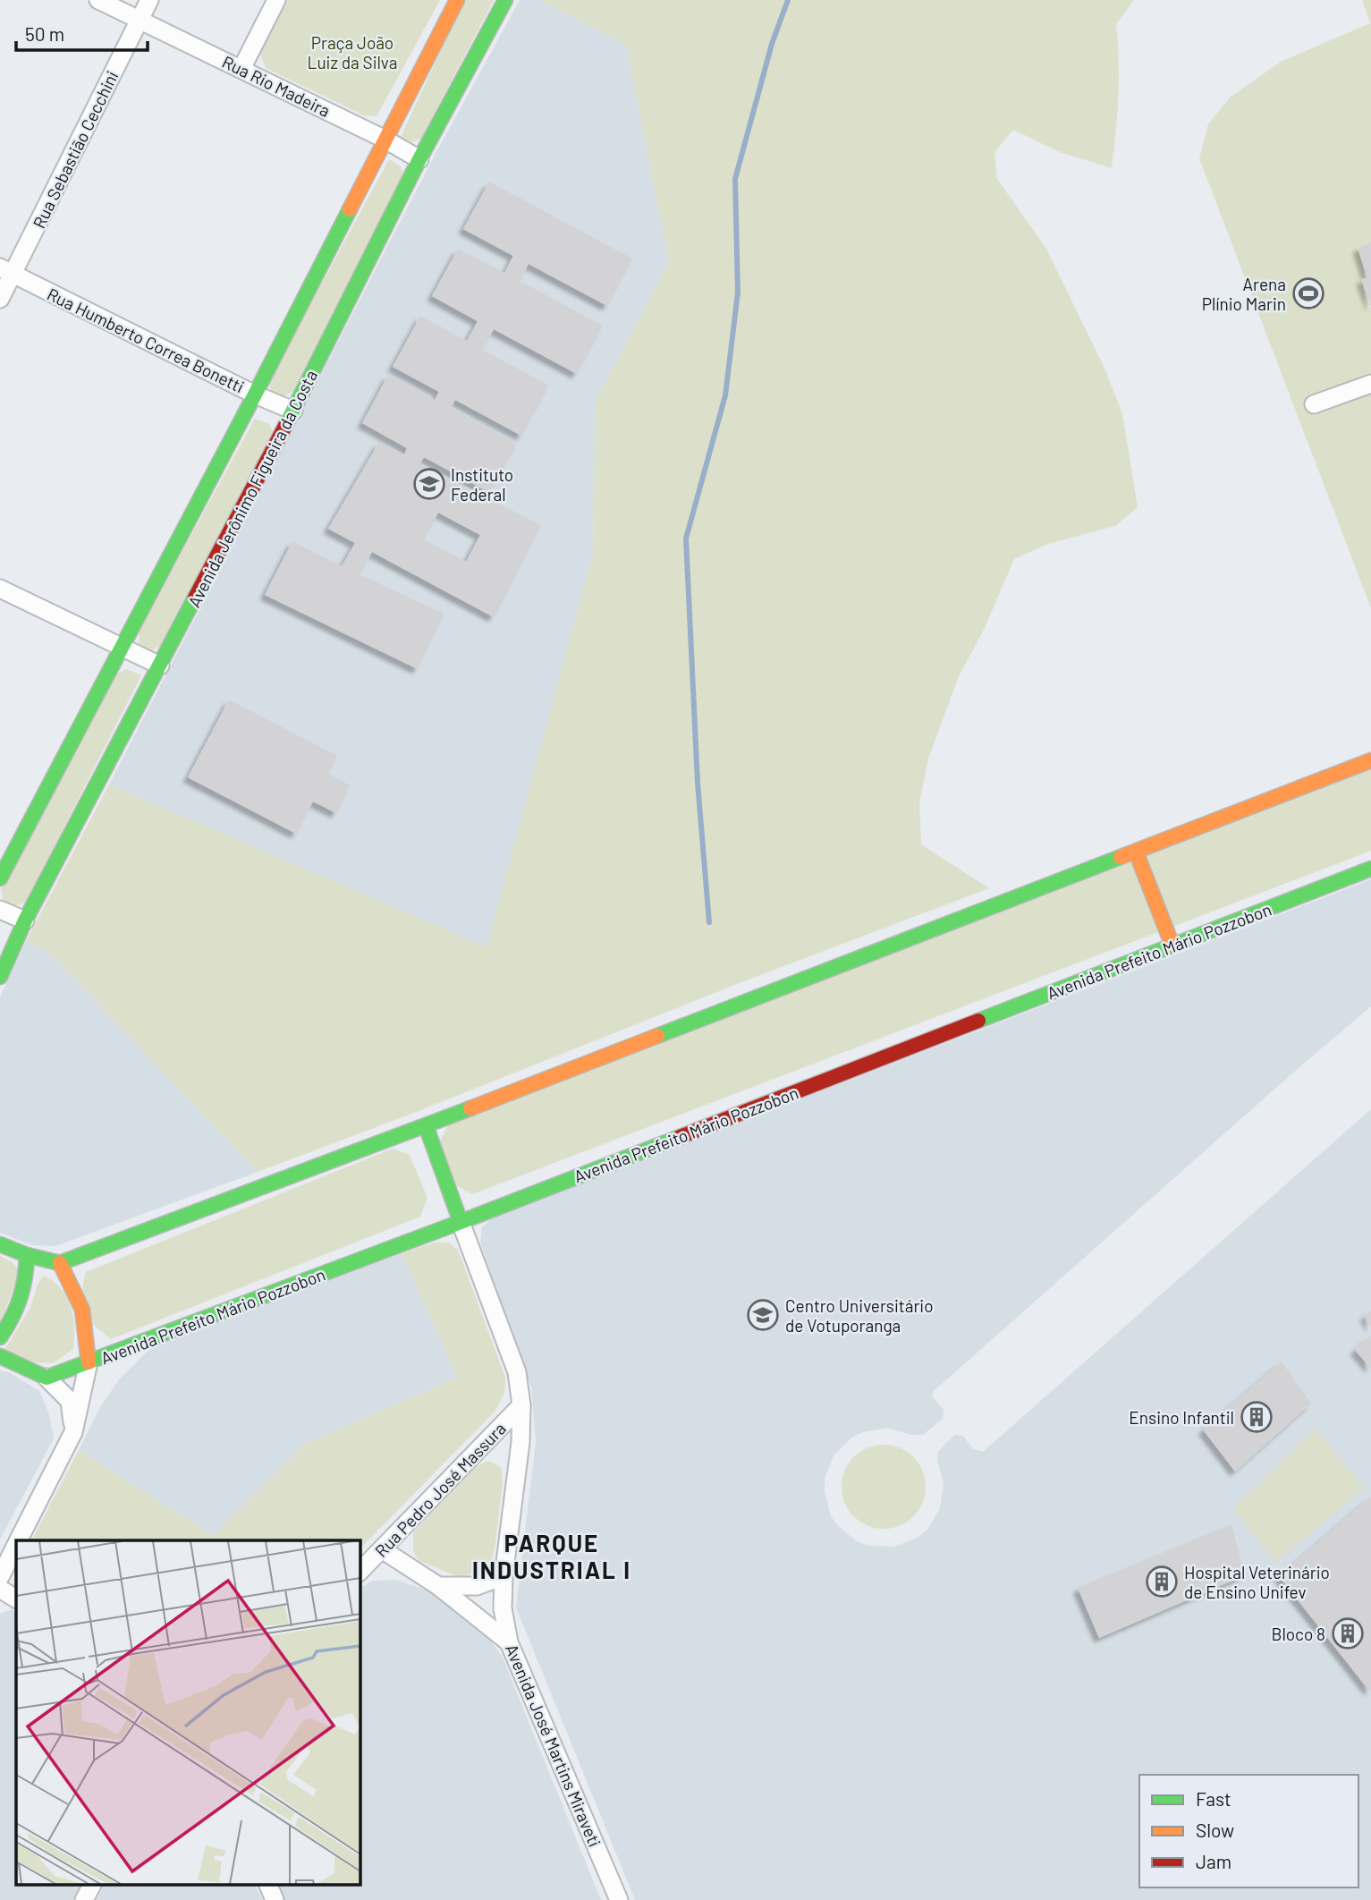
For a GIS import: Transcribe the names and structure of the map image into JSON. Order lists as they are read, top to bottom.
{
  "streets": {
    "street": [
      "Rua Rio Madeira",
      "Rua Sebastião Cecchini",
      "Rua Humberto Correa Bonetti",
      "Avenida Jerônimo Figueira da Costa",
      "Avenida Prefeito Mário Pozzobon",
      "Rua Pedro José Massura",
      "Avenida José Martins Miraveti"
    ]
  },
  "crossings": [
    ["Rua Rio Madeira", "Rua Sebastião Cecchini"],
    ["Rua Rio Madeira", "Avenida Jerônimo Figueira da Costa"],
    ["Rua Sebastião Cecchini", "Rua Humberto Correa Bonetti"],
    ["Rua Humberto Correa Bonetti", "Avenida Jerônimo Figueira da Costa"],
    ["Avenida Prefeito Mário Pozzobon", "Avenida José Martins Miraveti"],
    ["Rua Pedro José Massura", "Avenida José Martins Miraveti"]
  ],
  "districts": ["PARQUE INDUSTRIAL I"],
  "parks": ["Praça João Luiz da Silva"],
  "places": {
    "sports": ["Arena Plínio Marin"],
    "school or university": ["Instituto Federal", "Centro Universitário de Votuporanga"],
    "building": ["Ensino Infantil", "Hospital Veterinário de Ensino Unifev", "Bloco 8"]
  },
  "legend": ["Fast", "Slow", "Jam"],
  "scale_bar": "50 m"
}
